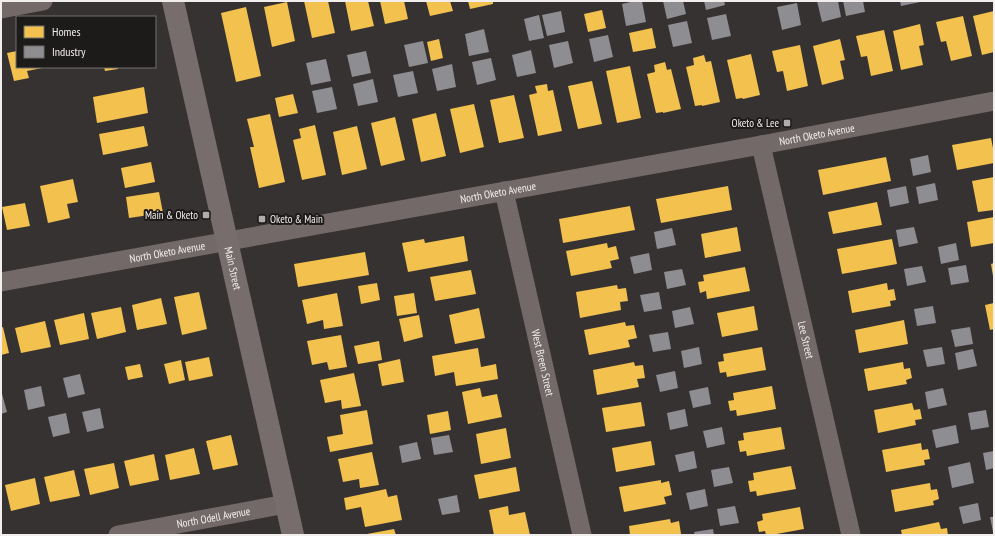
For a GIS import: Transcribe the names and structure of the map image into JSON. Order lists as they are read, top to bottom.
{
  "streets": {
    "street": [
      "North Oketo Avenue",
      "Main Street",
      "Lee Street",
      "West Breen Street",
      "North Odell Avenue"
    ]
  },
  "crossings": [
    ["North Oketo Avenue", "Main Street"],
    ["North Oketo Avenue", "Lee Street"],
    ["North Oketo Avenue", "West Breen Street"],
    ["Main Street", "North Odell Avenue"]
  ],
  "places": {
    "transit": ["Oketo & Lee", "Main & Oketo", "Oketo & Main"]
  },
  "legend": ["Homes", "Industry"]
}
